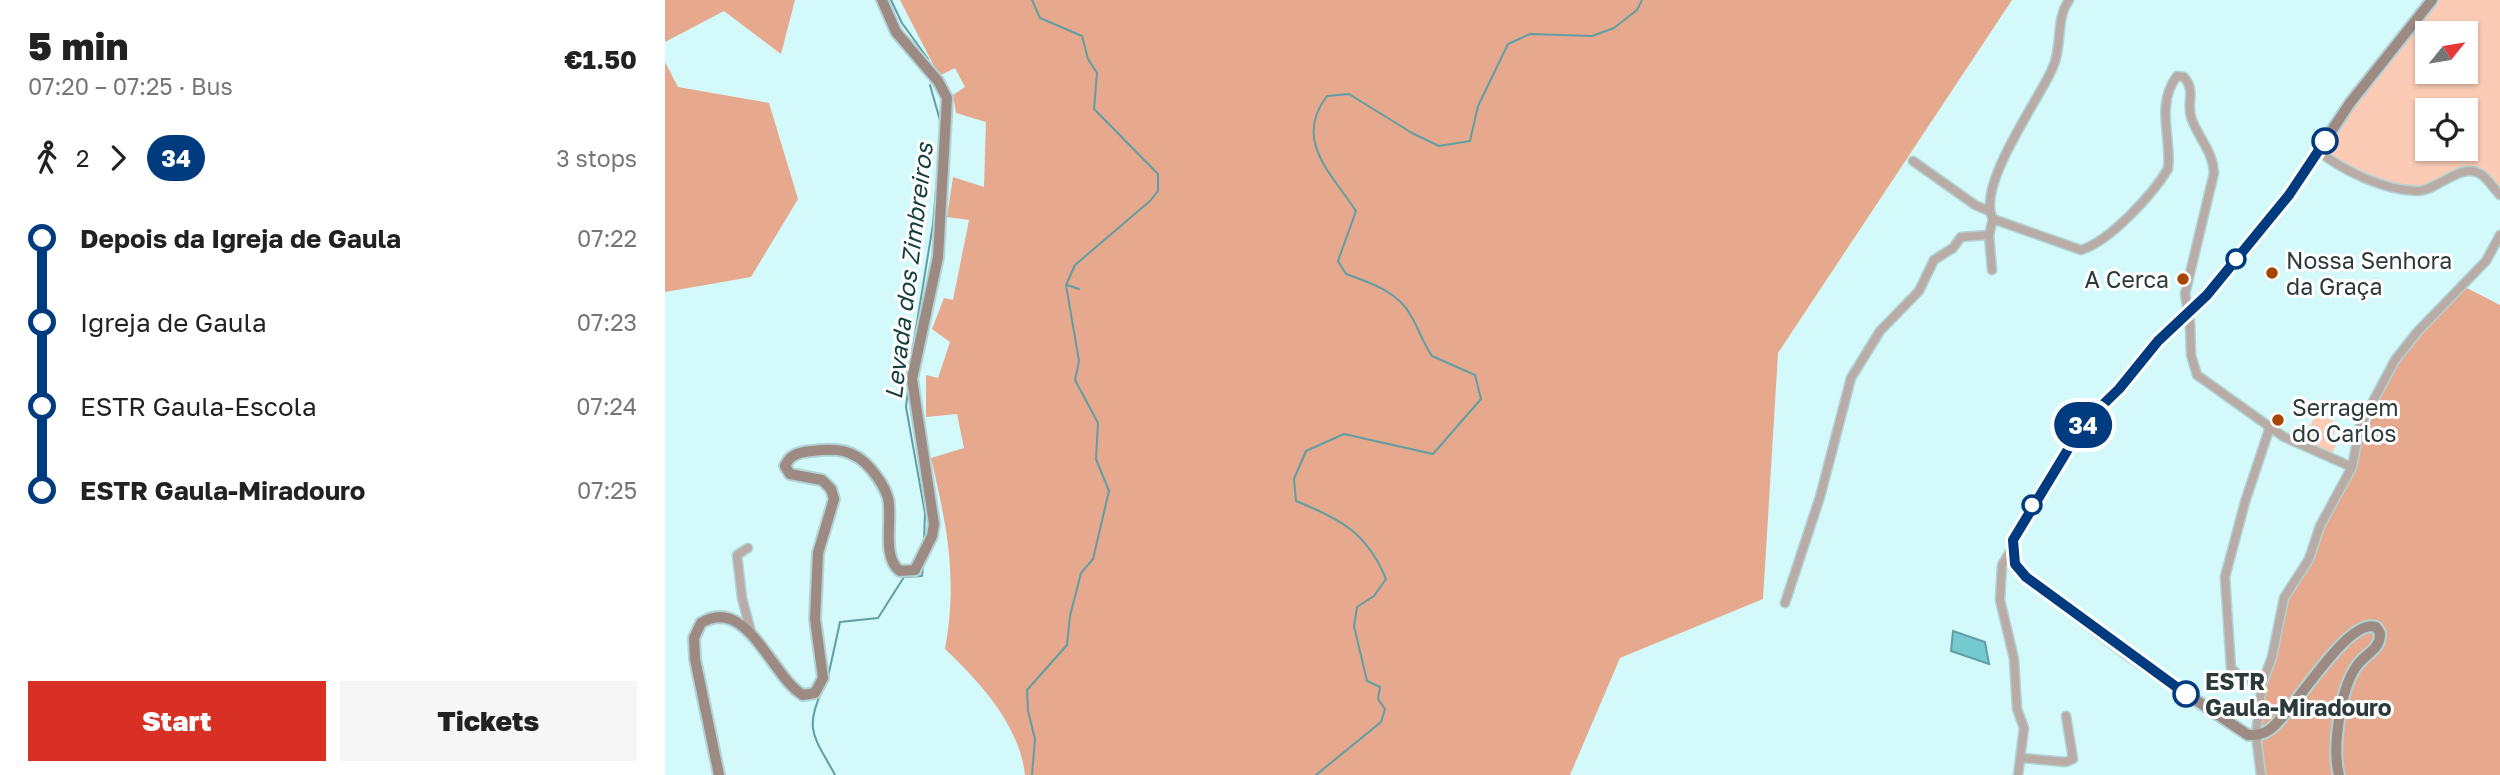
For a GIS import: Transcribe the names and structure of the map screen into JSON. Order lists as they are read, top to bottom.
{
  "water": ["Levada dos Zimbreiros"],
  "places": [
    "Nossa Senhora da Graça",
    "A Cerca",
    "Serragem do Carlos",
    "ESTR Gaula-Miradouro"
  ],
  "lines": ["bus line 34"],
  "north": "top right",
  "page": {
    "heading": ["5 min", "07:20 – 07:25 · Bus", "€1.50"],
    "on_map": "34",
    "legs": ["2", "34", "3 stops"],
    "list": [
      {
        "name": "Depois da Igreja de Gaula",
        "value": "07:22"
      },
      {
        "name": "Igreja de Gaula",
        "value": "07:23"
      },
      {
        "name": "ESTR Gaula-Escola",
        "value": "07:24"
      },
      {
        "name": "ESTR Gaula-Miradouro",
        "value": "07:25"
      }
    ],
    "buttons": ["Start", "Tickets"]
  }
}
